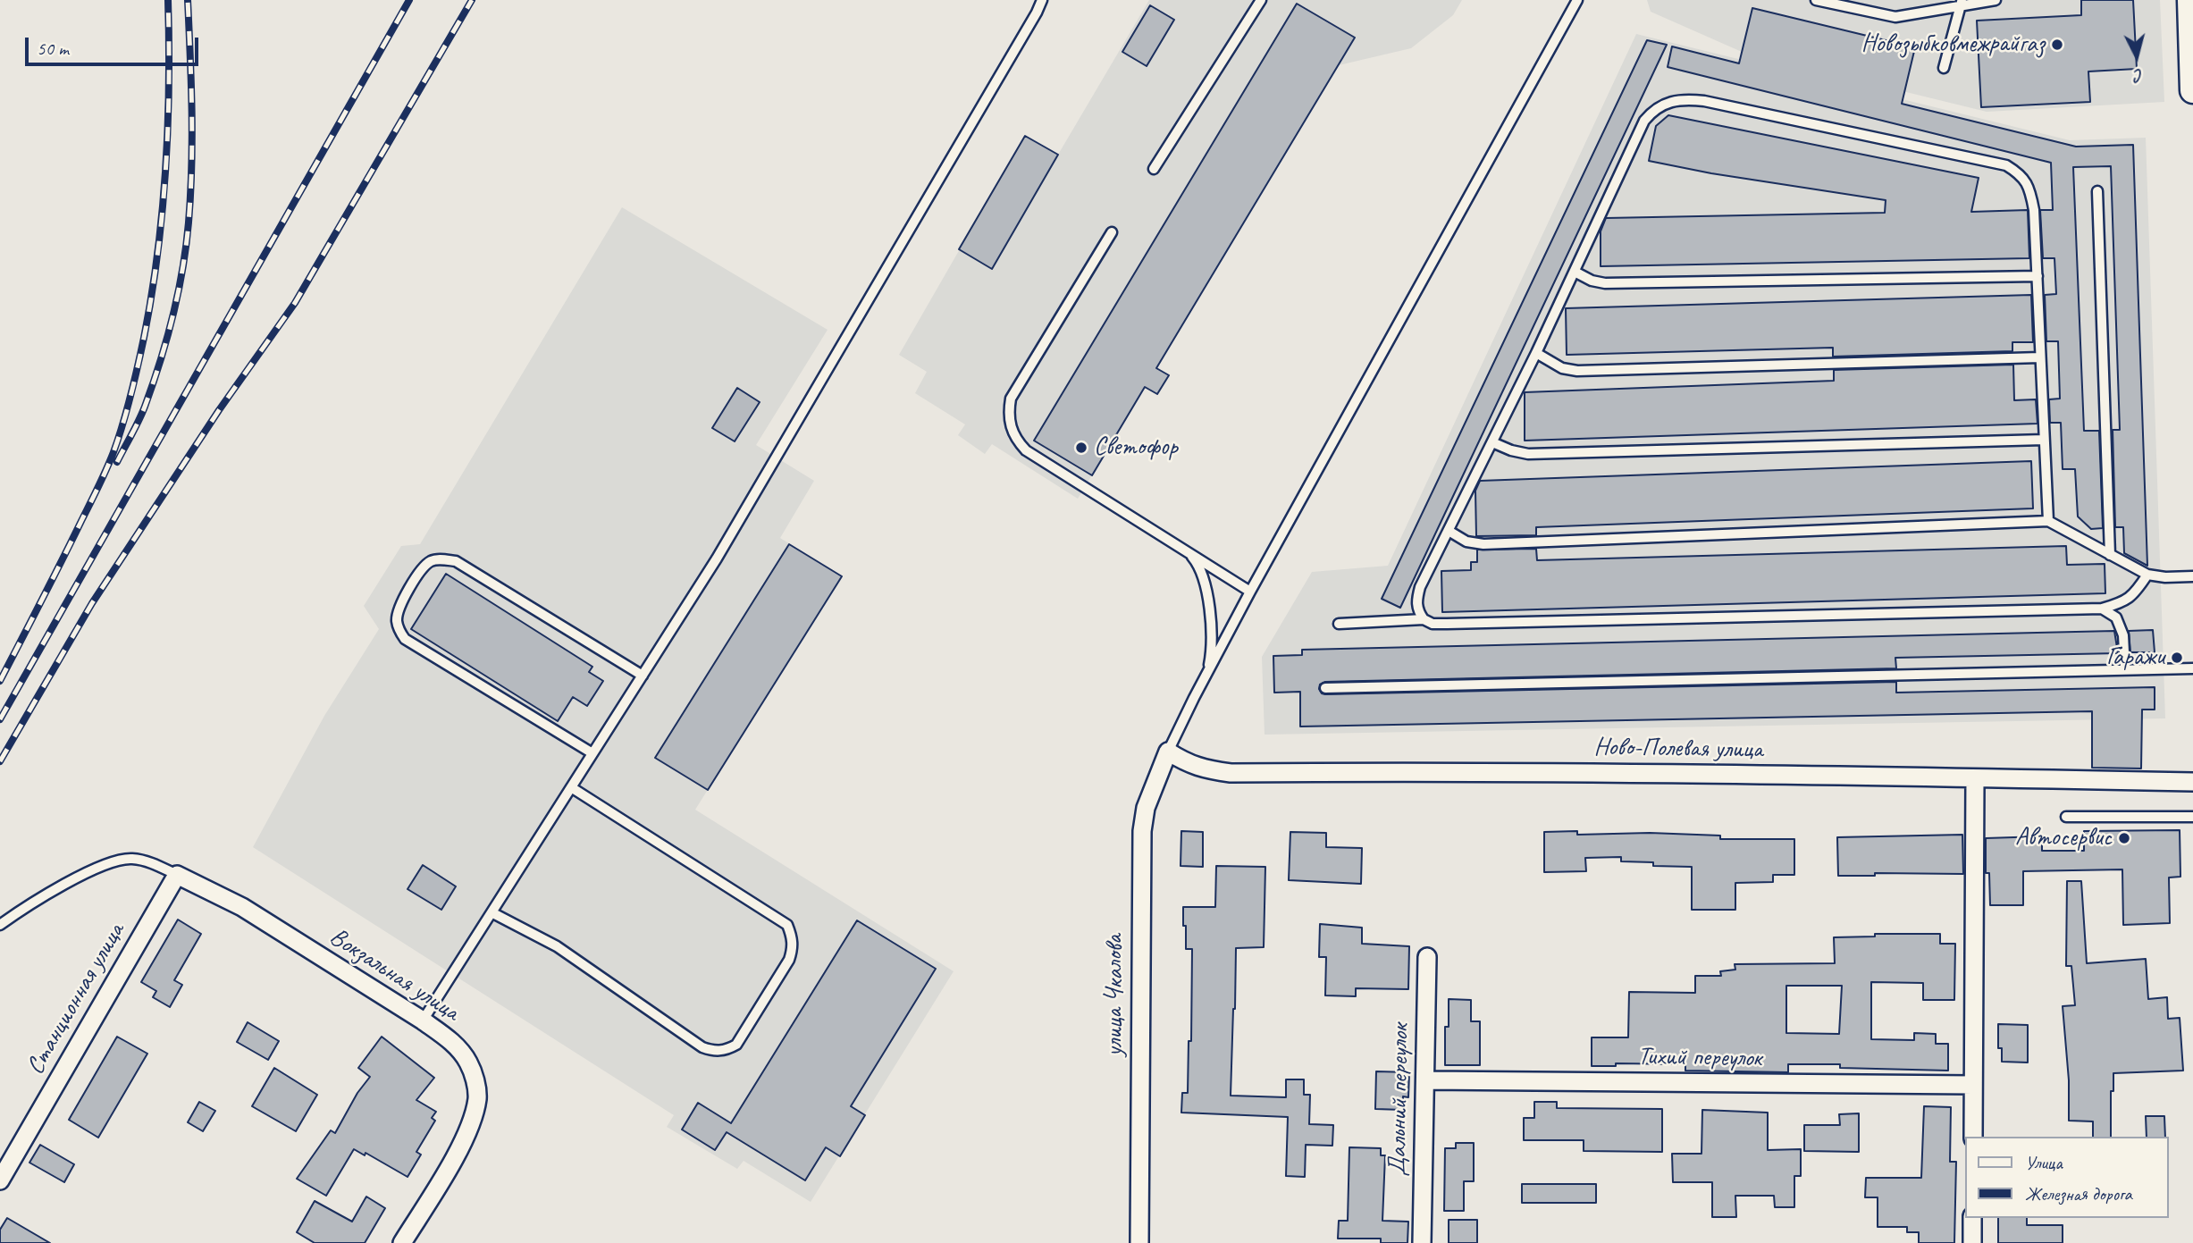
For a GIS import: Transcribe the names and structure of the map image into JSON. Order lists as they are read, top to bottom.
{
  "streets": {
    "street": [
      "Ново-Полевая улица",
      "Вокзальная улица",
      "улица Чкалова",
      "Станционная улица",
      "Тихий переулок",
      "Дальний переулок"
    ]
  },
  "crossings": [
    ["Ново-Полевая улица", "улица Чкалова"],
    ["Вокзальная улица", "Станционная улица"],
    ["Тихий переулок", "Дальний переулок"]
  ],
  "places": [
    "Новозыбковмежрайгаз",
    "Светофор",
    "Гаражи",
    "Автосервис"
  ],
  "legend": ["Улица", "Железная дорога"],
  "scale_bar": "50 m",
  "north": "bottom"
}
